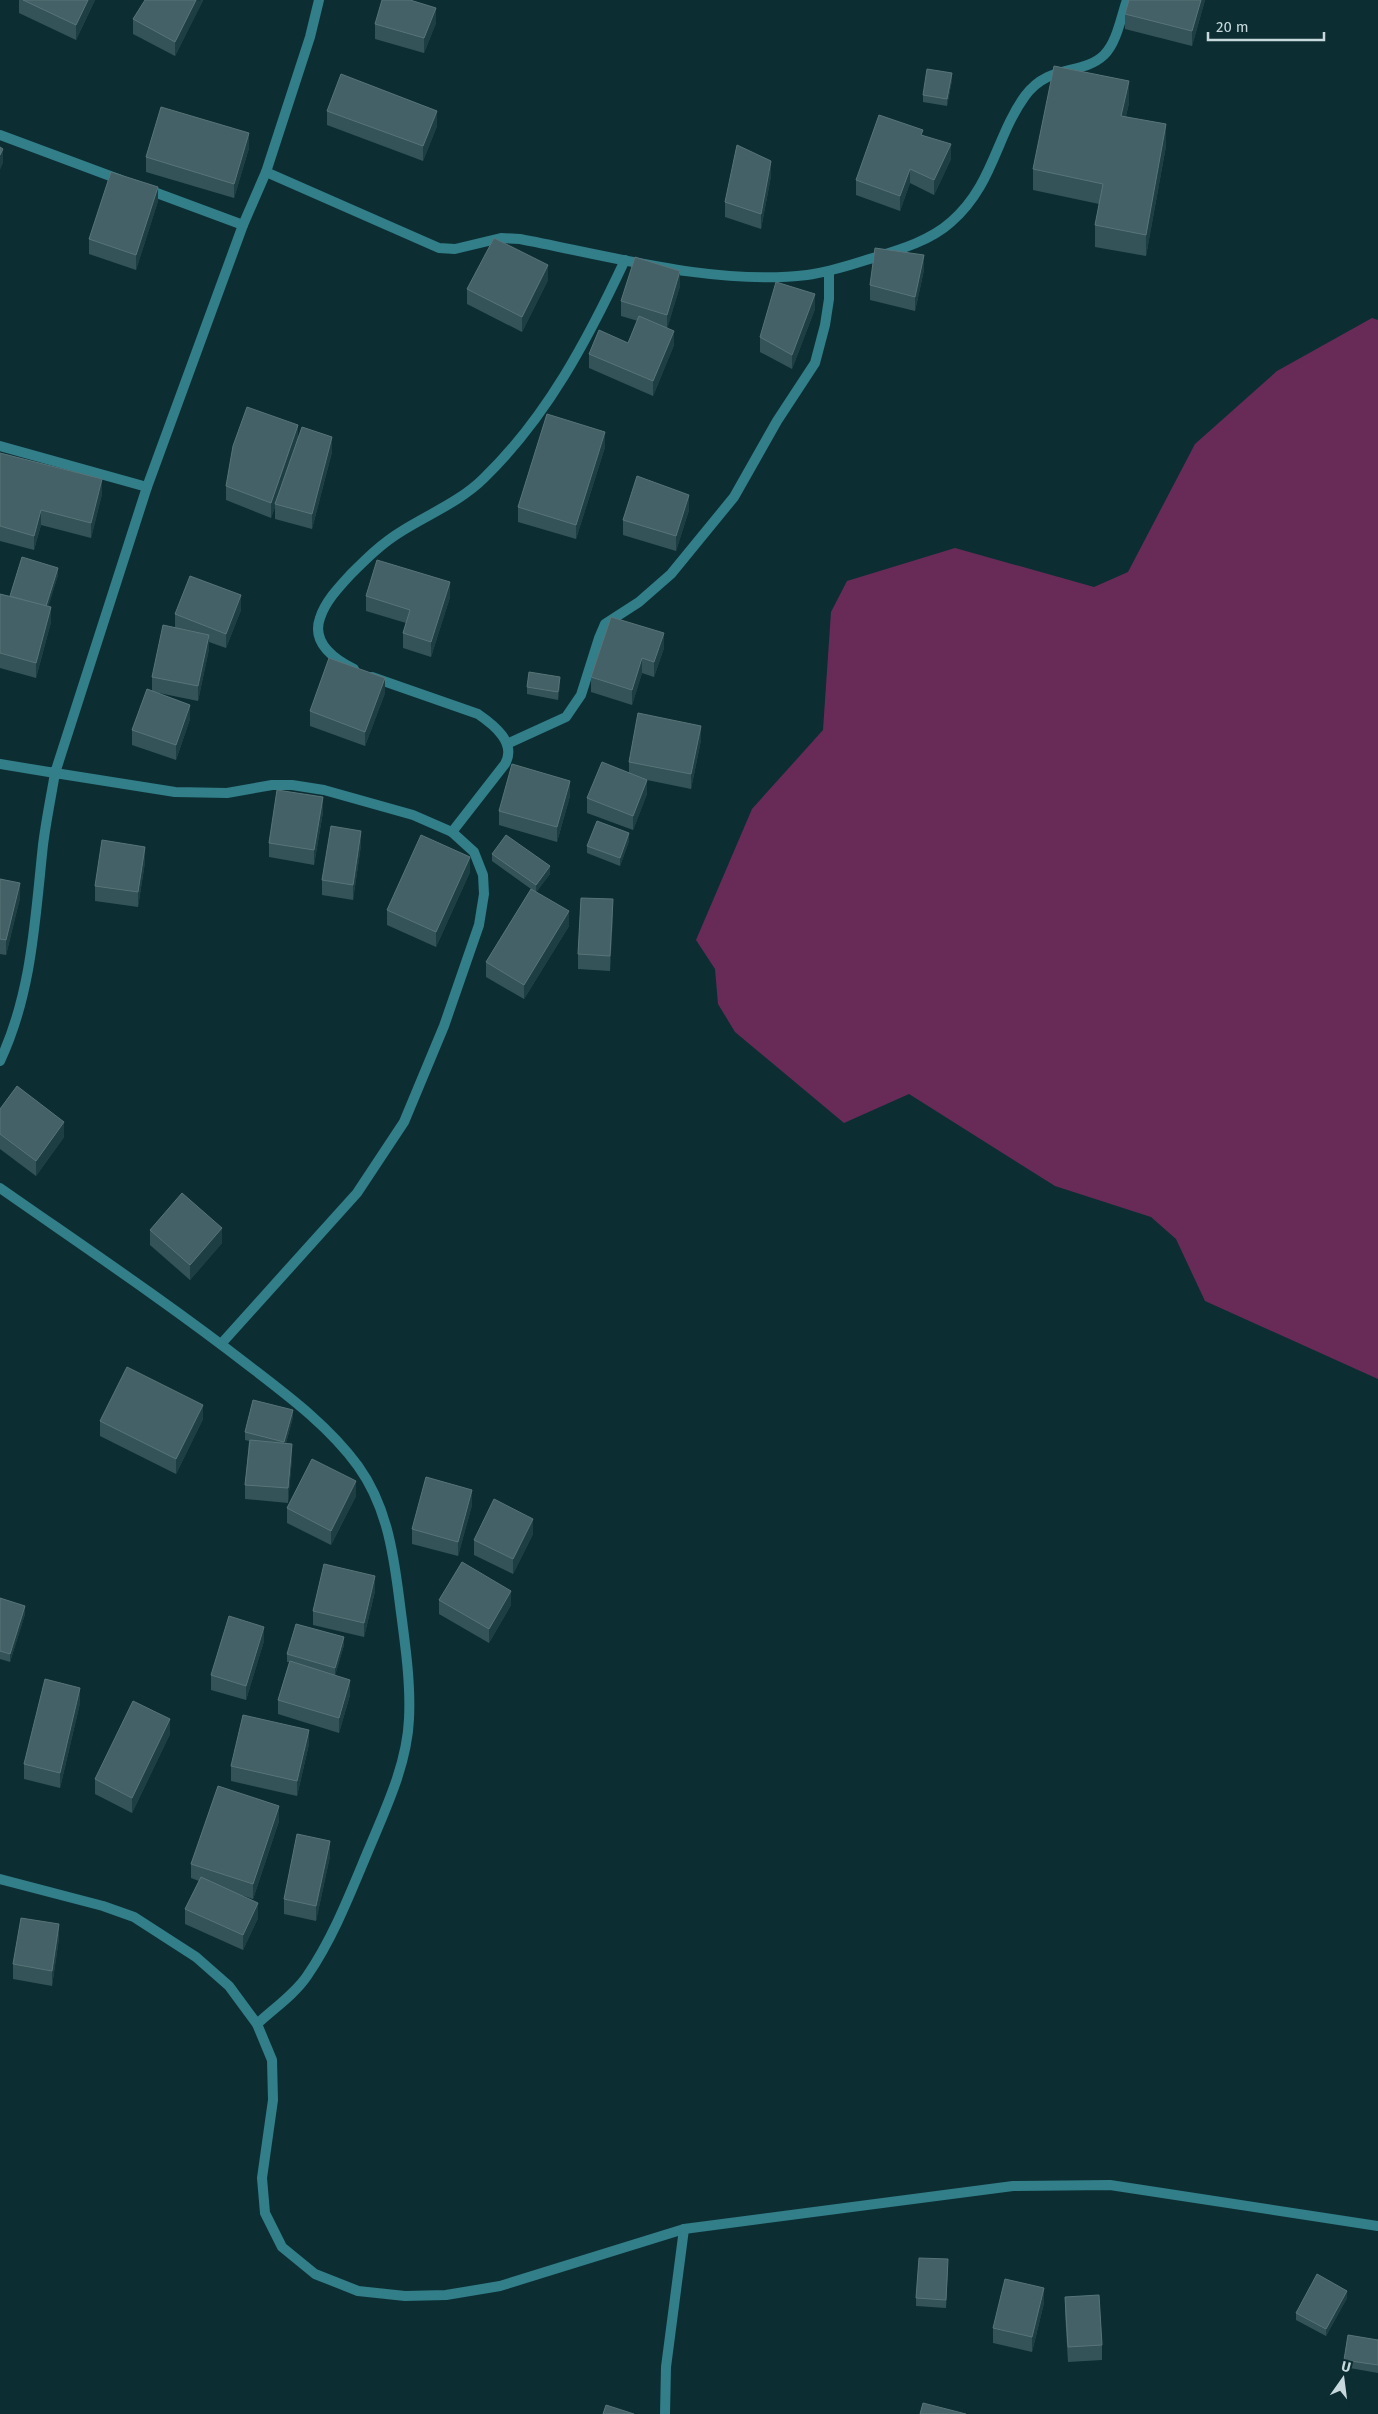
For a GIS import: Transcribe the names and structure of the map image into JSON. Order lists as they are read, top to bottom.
{
  "scale_bar": "20 m",
  "north": "top"
}
